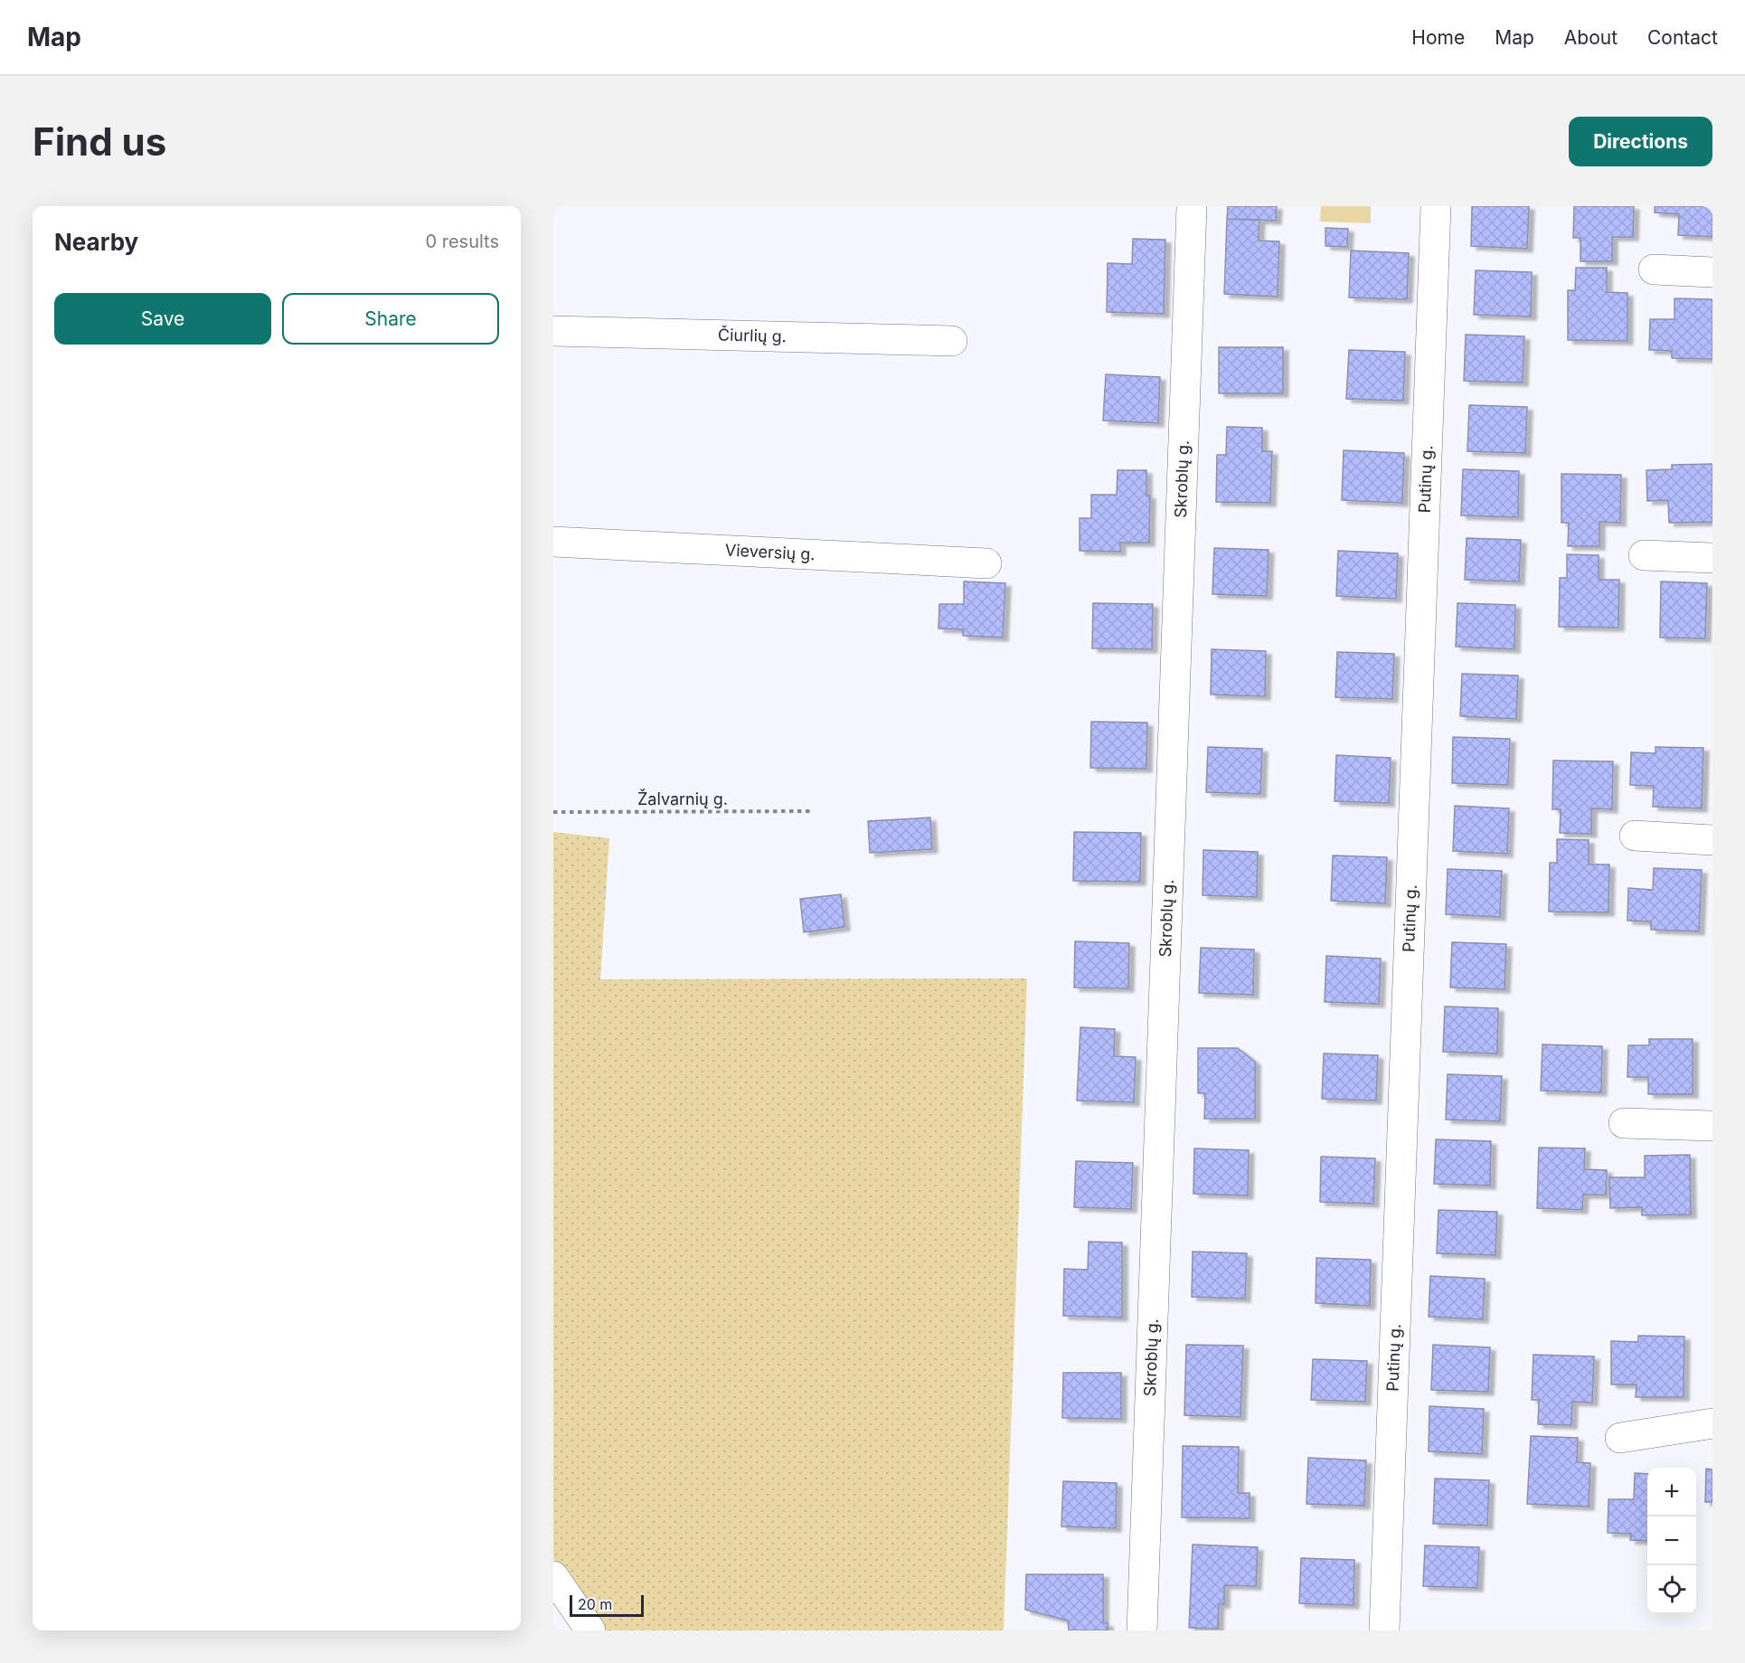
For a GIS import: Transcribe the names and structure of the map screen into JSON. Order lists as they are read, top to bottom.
{
  "streets": {
    "street": [
      "Čiurlių g.",
      "Skroblų g.",
      "Putinų g.",
      "Vieversių g."
    ],
    "path": ["Žalvarnių g."]
  },
  "scale_bar": "20 m",
  "page": {
    "header": "Map",
    "nav": [
      "Home",
      "Map",
      "About",
      "Contact"
    ],
    "buttons": [
      "Directions",
      ["Save", "Share"]
    ],
    "title": "Find us",
    "heading": ["Nearby", "0 results"],
    "map_buttons": ["+", "−"],
    "scale": "20 m"
  }
}
